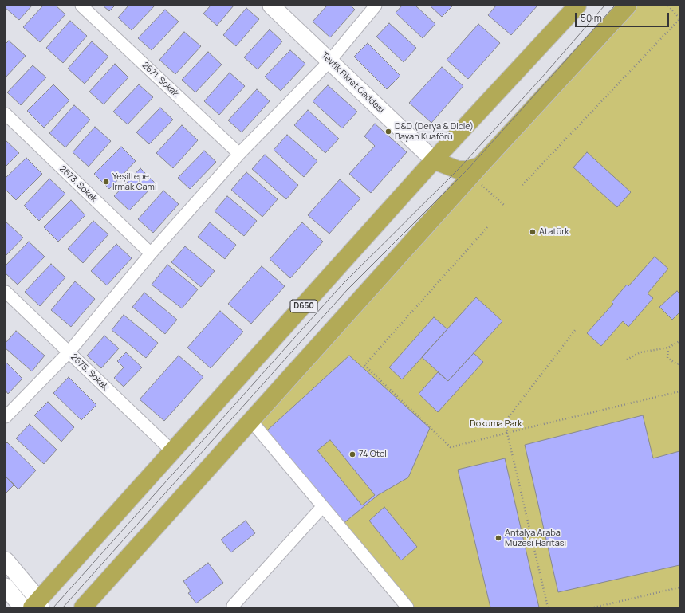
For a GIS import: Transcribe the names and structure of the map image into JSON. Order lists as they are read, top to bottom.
{
  "streets": {
    "highway": ["D650"],
    "street": [
      "2671. Sokak",
      "Tevfik Fikret Caddesi",
      "2673. Sokak",
      "2675. Sokak"
    ]
  },
  "crossings": [
    ["Tevfik Fikret Caddesi", "D650"],
    ["D650", "2675. Sokak"]
  ],
  "parks": ["Dokuma Park"],
  "places": [
    "D&D (Derya & Dicle) Bayan Kuaförü",
    "Yeşiltepe Irmak Cami",
    "Atatürk",
    "74 Otel",
    "Antalya Araba Muzesi Haritası"
  ],
  "scale_bar": "50 m"
}
